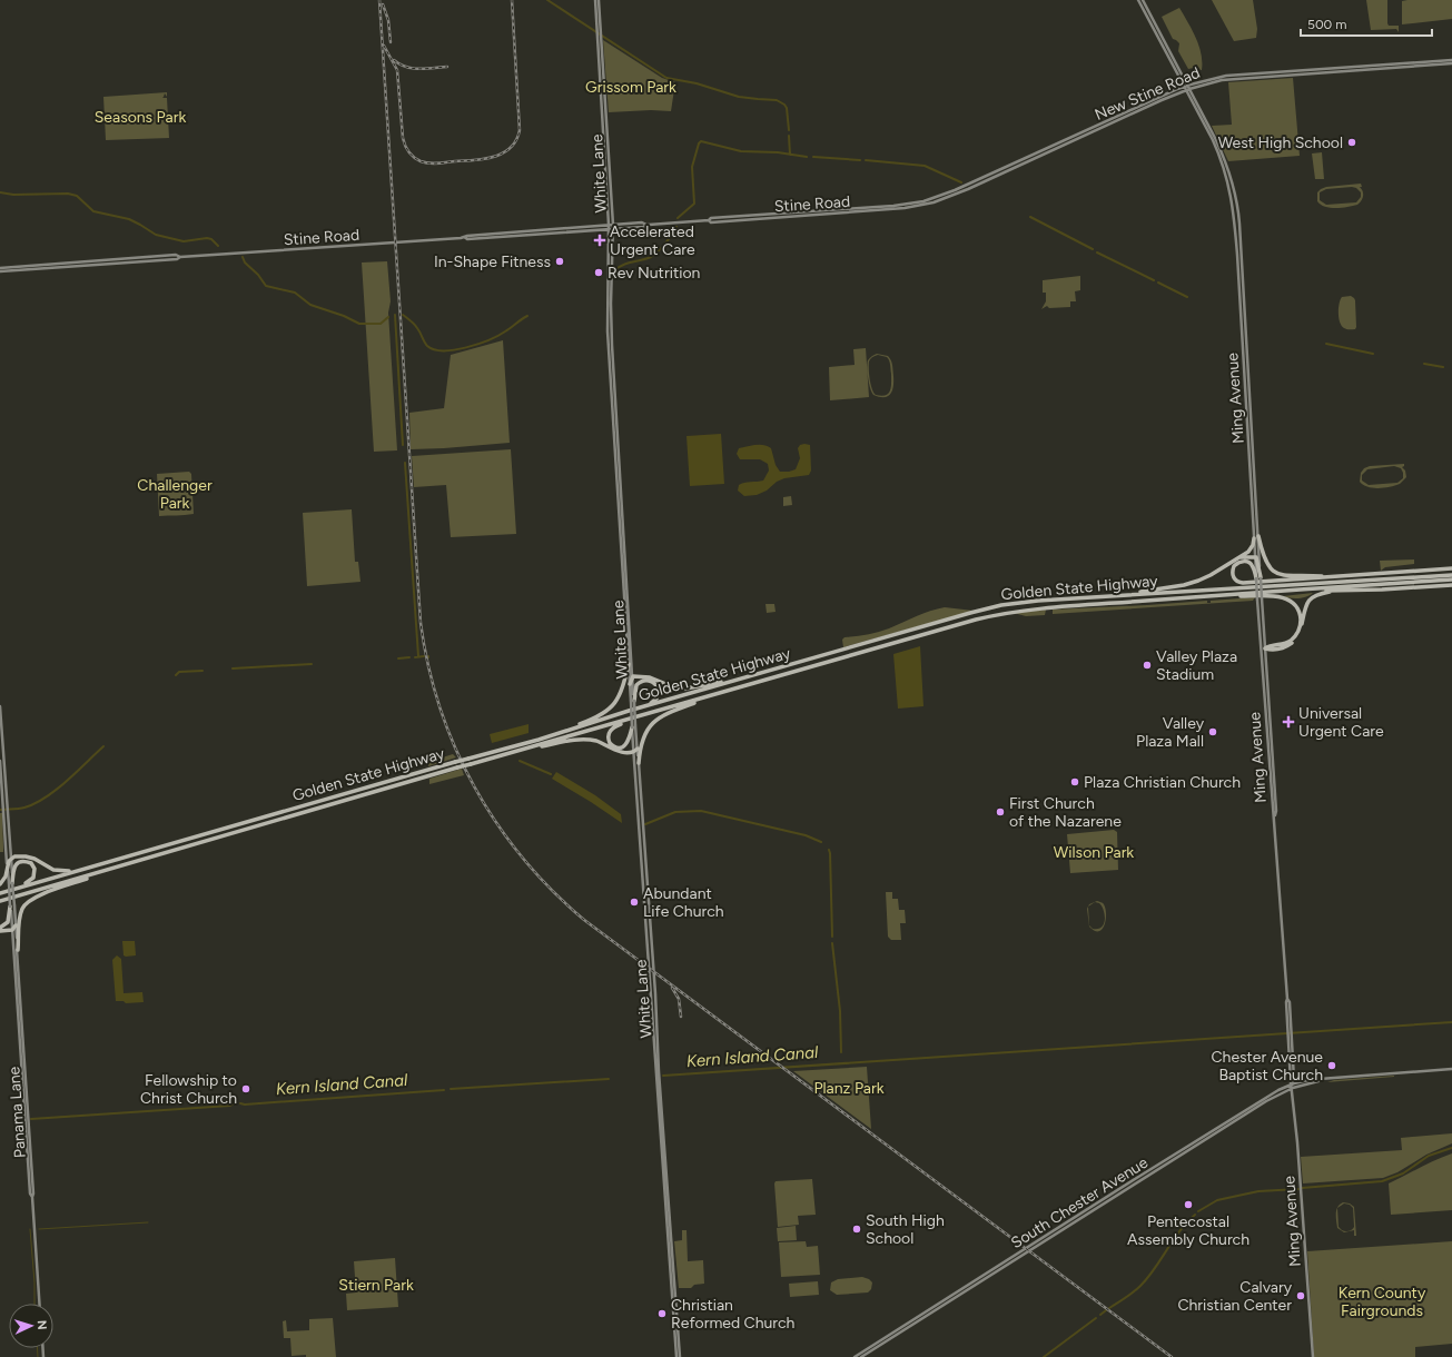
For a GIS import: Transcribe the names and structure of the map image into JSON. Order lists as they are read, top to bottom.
{
  "streets": {
    "highway": ["Golden State Highway"],
    "main road": [
      "New Stine Road",
      "White Lane",
      "Stine Road",
      "Ming Avenue",
      "Panama Lane",
      "South Chester Avenue"
    ]
  },
  "crossings": [
    ["New Stine Road", "Stine Road"],
    ["New Stine Road", "Ming Avenue"],
    ["White Lane", "Stine Road"],
    ["Ming Avenue", "South Chester Avenue"]
  ],
  "water": ["Kern Island Canal"],
  "parks": [
    "Grissom Park",
    "Seasons Park",
    "Challenger Park",
    "Wilson Park",
    "Planz Park",
    "Stiern Park",
    "Kern County Fairgrounds"
  ],
  "places": {
    "other": [
      "West High School",
      "In-Shape Fitness",
      "Rev Nutrition",
      "Valley Plaza Stadium",
      "Valley Plaza Mall",
      "Plaza Christian Church",
      "First Church of the Nazarene",
      "Abundant Life Church",
      "Chester Avenue Baptist Church",
      "Fellowship to Christ Church",
      "Pentecostal Assembly Church",
      "South High School",
      "Calvary Christian Center",
      "Christian Reformed Church"
    ],
    "health": ["Accelerated Urgent Care", "Universal Urgent Care"]
  },
  "scale_bar": "500 m",
  "north": "right"
}
